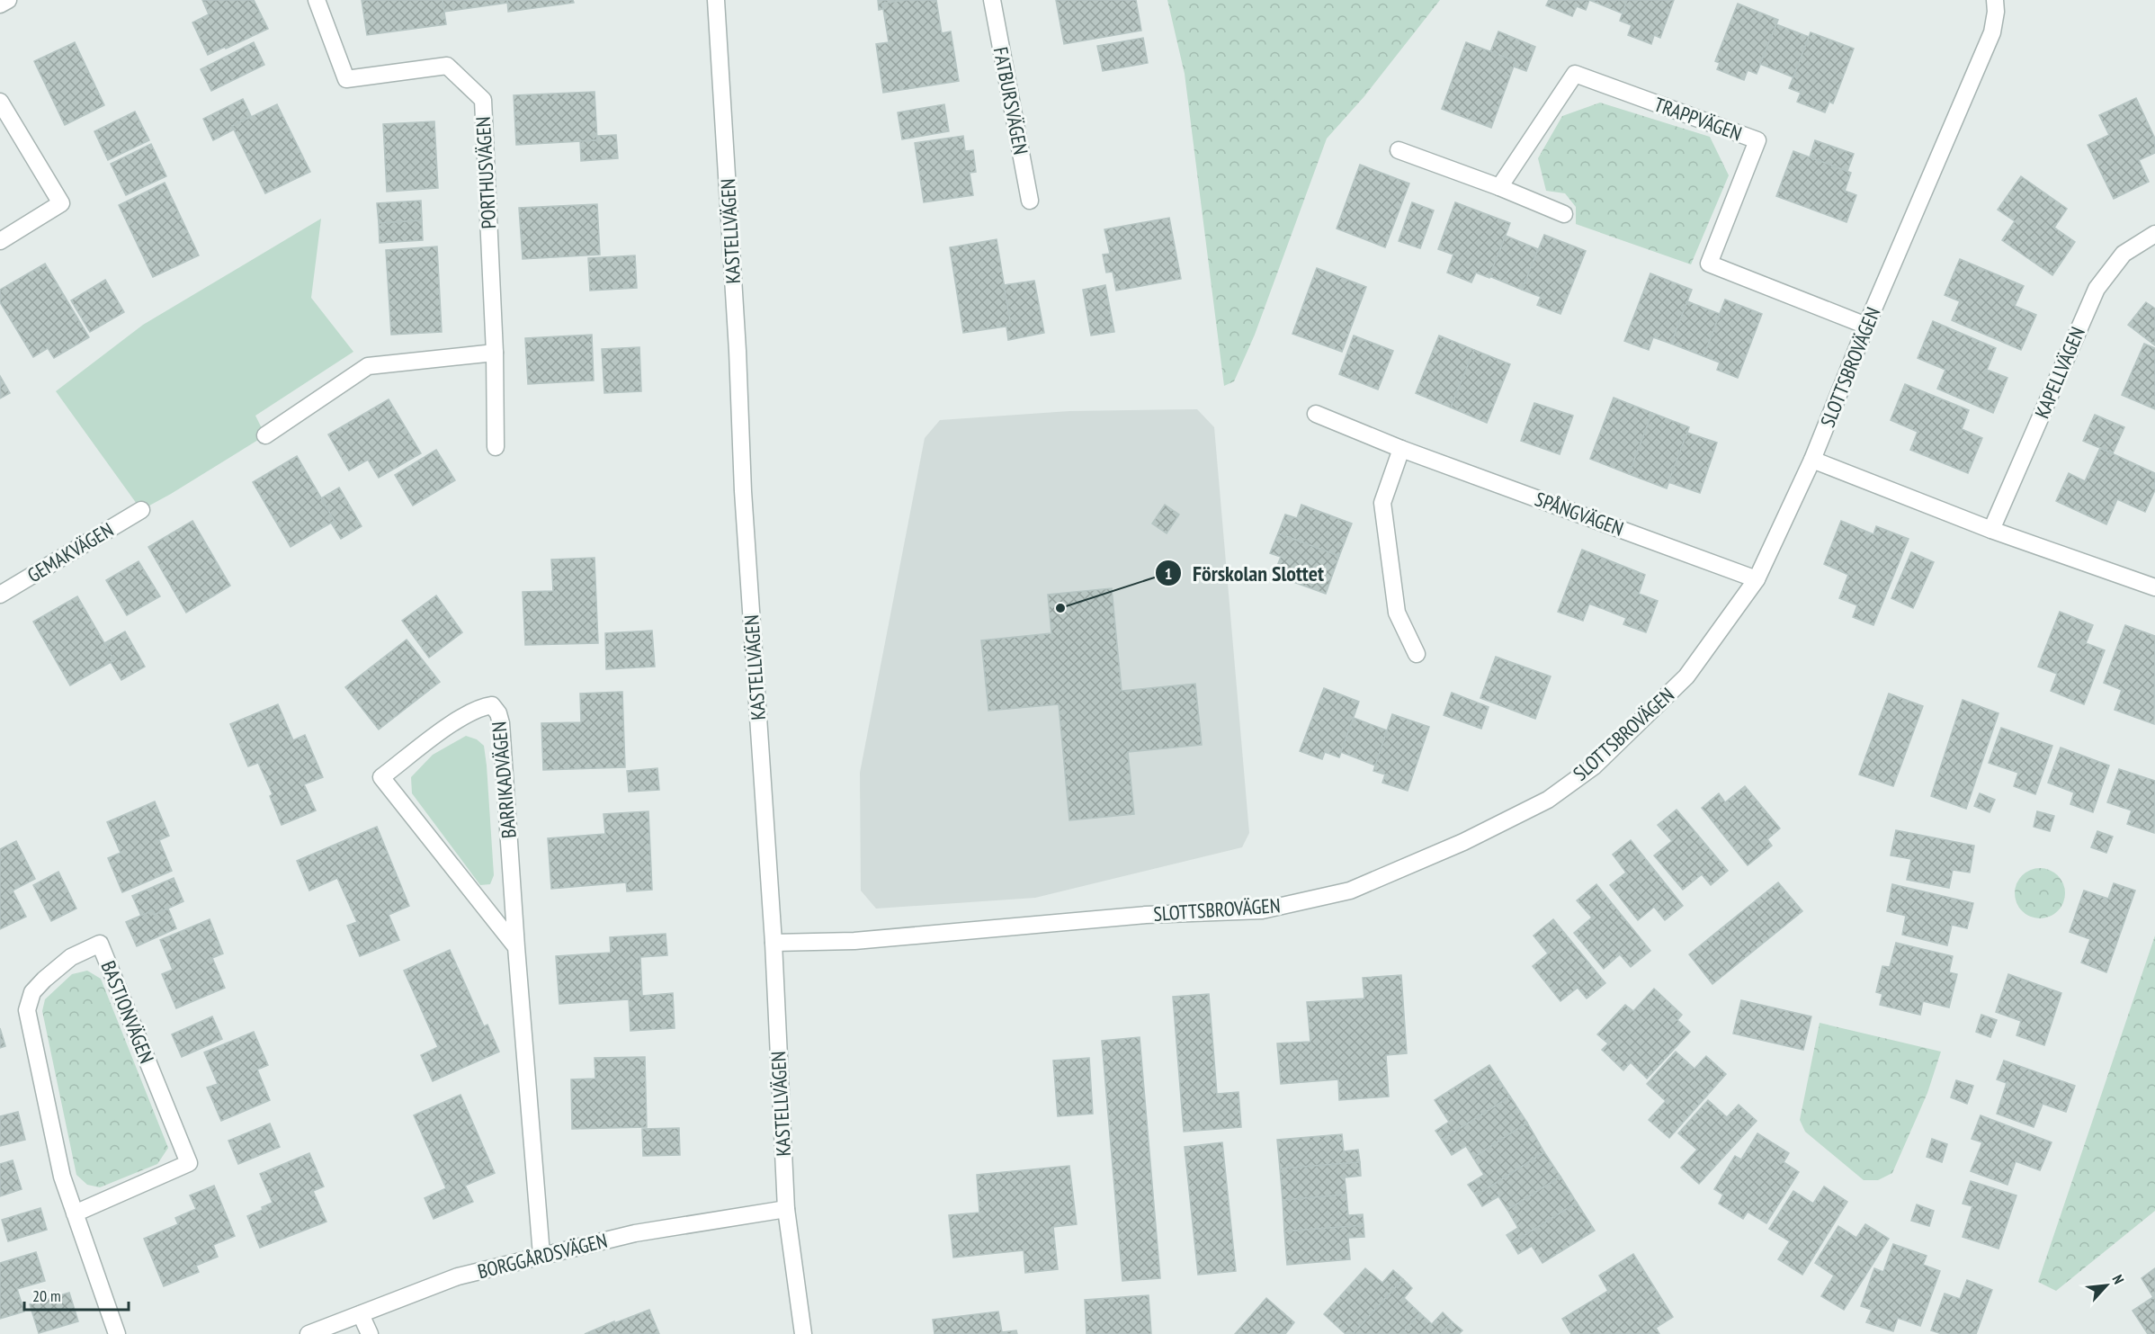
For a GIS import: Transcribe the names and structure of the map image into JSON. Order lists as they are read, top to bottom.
{
  "streets": {
    "street": [
      "FATBURSVÄGEN",
      "TRAPPVÄGEN",
      "PORTHUSVÄGEN",
      "KASTELLVÄGEN",
      "SLOTTSBROVÄGEN",
      "KAPELLVÄGEN",
      "SPÅNGVÄGEN",
      "GEMAKVÄGEN",
      "BARRIKADVÄGEN",
      "BASTIONVÄGEN",
      "BORGGÅRDSVÄGEN"
    ]
  },
  "crossings": [
    ["TRAPPVÄGEN", "SLOTTSBROVÄGEN"],
    ["KASTELLVÄGEN", "SLOTTSBROVÄGEN"],
    ["KASTELLVÄGEN", "BORGGÅRDSVÄGEN"],
    ["SLOTTSBROVÄGEN", "SPÅNGVÄGEN"],
    ["BARRIKADVÄGEN", "BORGGÅRDSVÄGEN"]
  ],
  "places": ["Förskolan Slottet"],
  "scale_bar": "20 m",
  "north": "top right"
}
